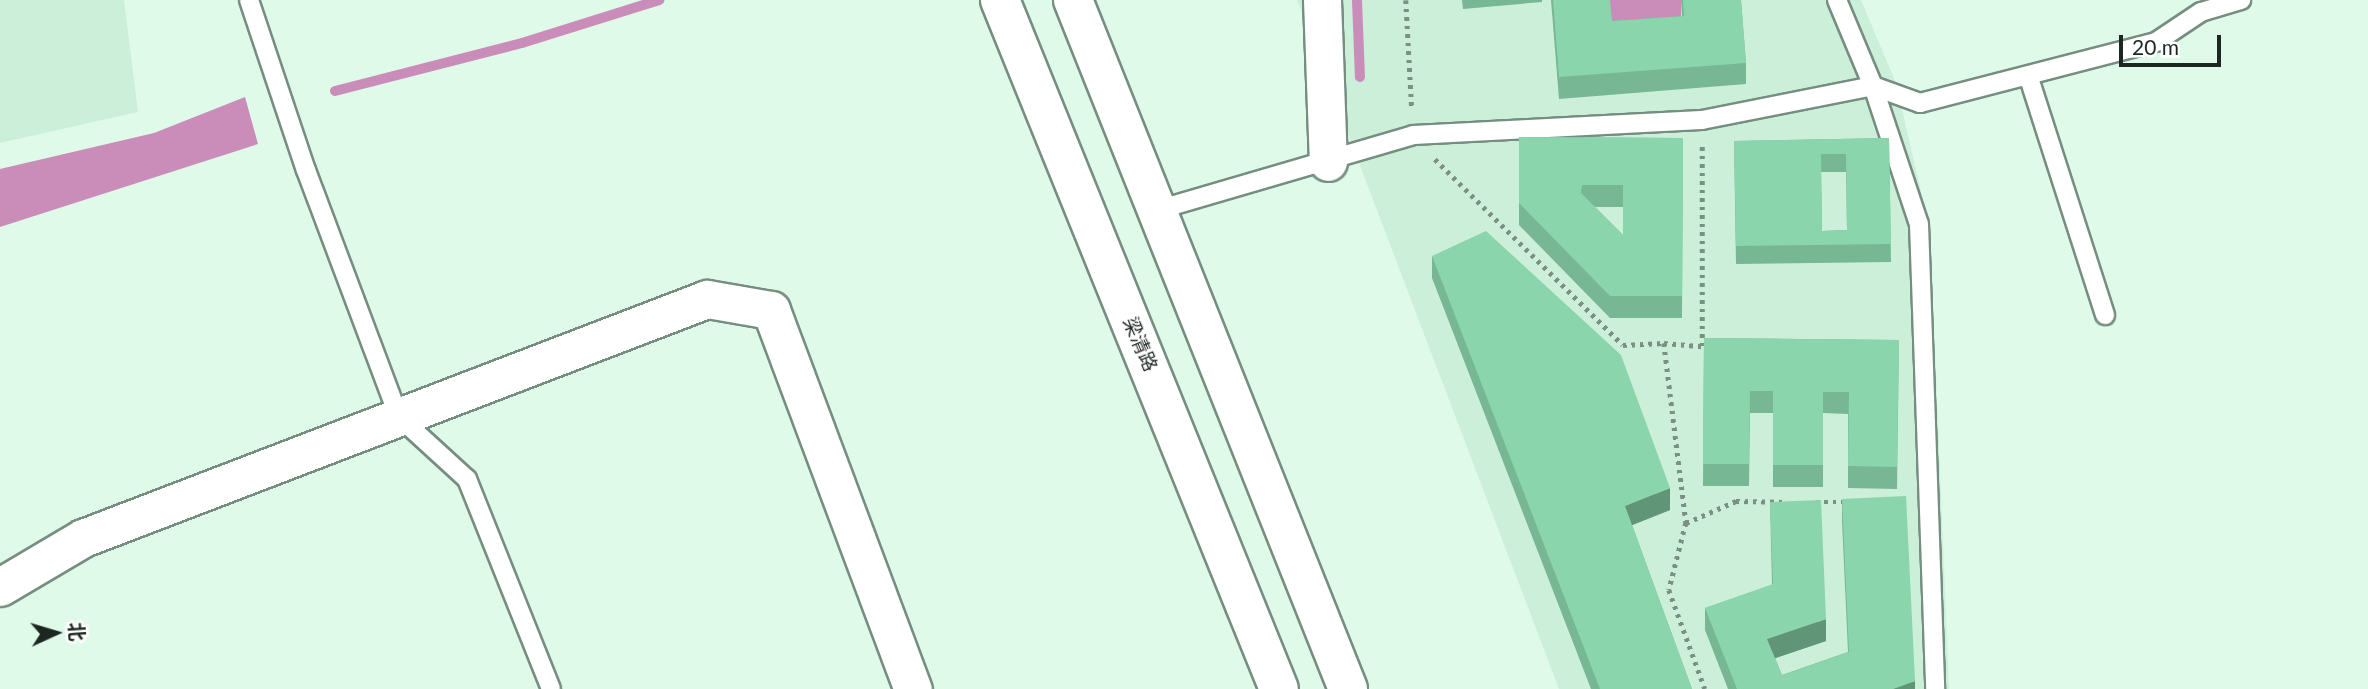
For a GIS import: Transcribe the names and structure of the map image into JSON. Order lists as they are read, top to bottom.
{
  "streets": {
    "main road": ["梁清路"]
  },
  "scale_bar": "20 m",
  "north": "right"
}
